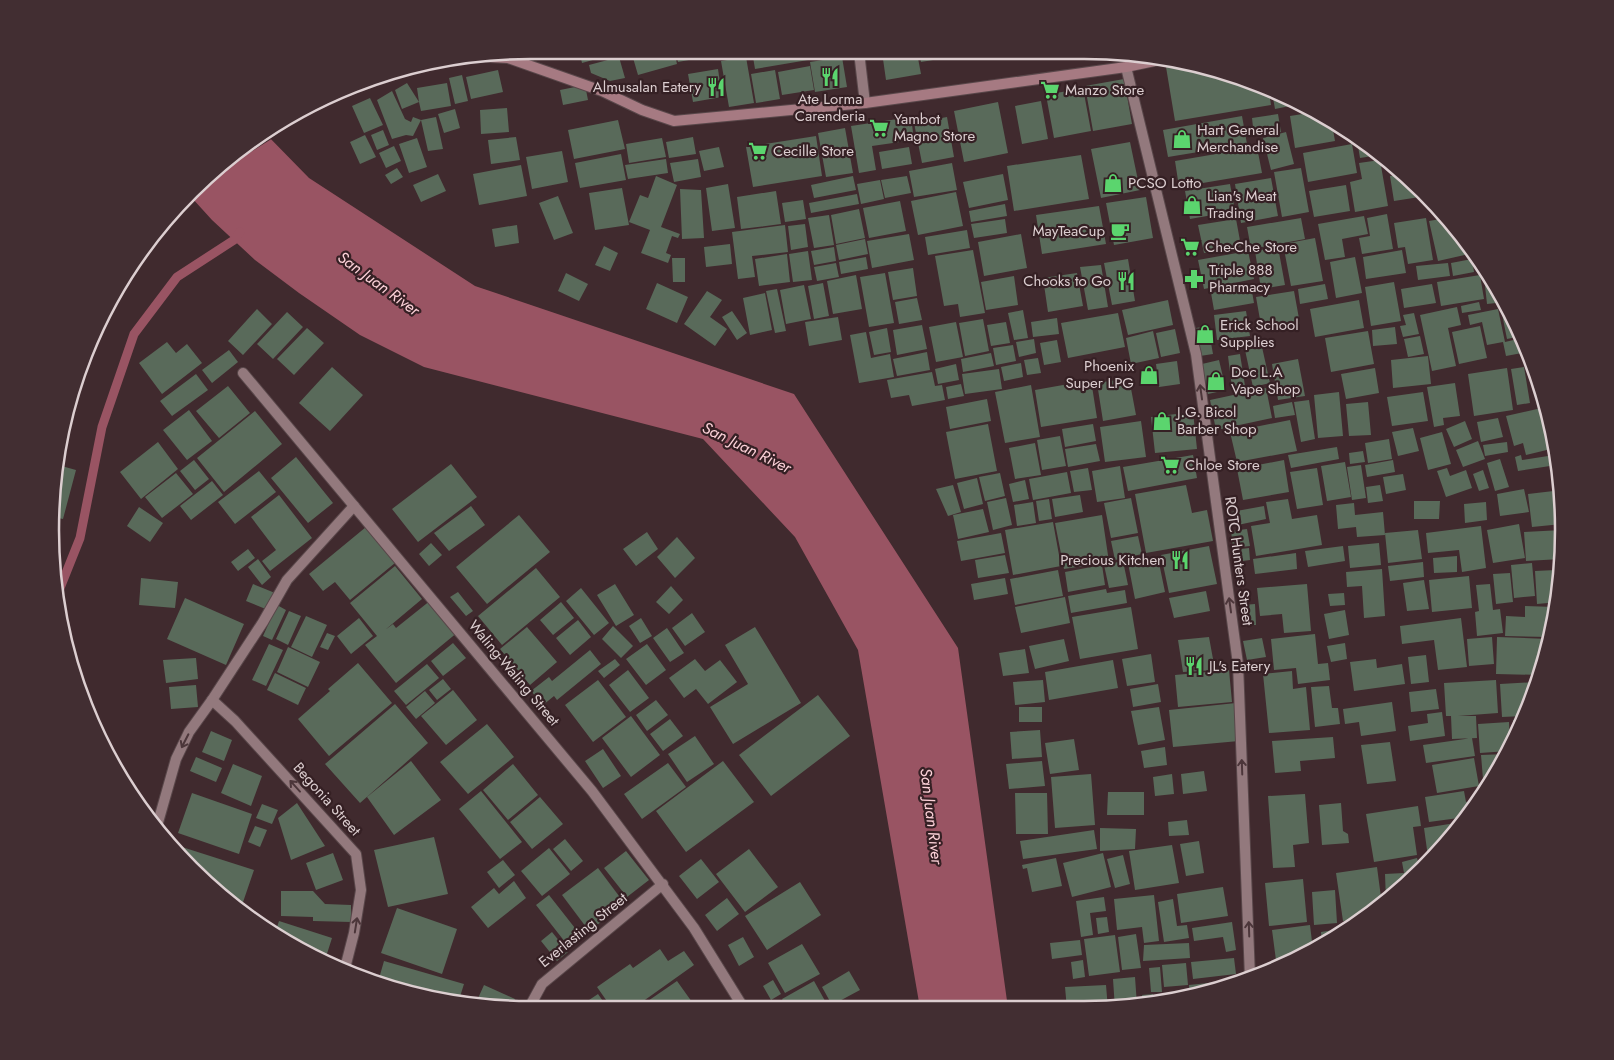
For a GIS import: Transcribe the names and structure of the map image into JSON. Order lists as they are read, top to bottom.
{
  "streets": {
    "street": [
      "ROTC Hunters Street",
      "Waling-Waling Street",
      "Begonia Street",
      "Everlasting Street"
    ]
  },
  "crossings": [
    ["Waling-Waling Street", "Everlasting Street"]
  ],
  "one_way": ["ROTC Hunters Street", "Begonia Street"],
  "water": ["San Juan River"],
  "places": {
    "restaurant": [
      "Ate Lorma Carenderia",
      "Almusalan Eatery",
      "Chooks to Go",
      "Precious Kitchen",
      "JL's Eatery"
    ],
    "supermarket": [
      "Manzo Store",
      "Yambot Magno Store",
      "Cecille Store",
      "Che-Che Store",
      "Chloe Store"
    ],
    "shop": [
      "Hart General Merchandise",
      "PCSO Lotto",
      "Lian's Meat Trading",
      "Erick School Supplies",
      "Phoenix Super LPG",
      "Doc L.A Vape Shop",
      "J.G. Bicol Barber Shop"
    ],
    "cafe": ["MayTeaCup"],
    "pharmacy": ["Triple 888 Pharmacy"]
  }
}
